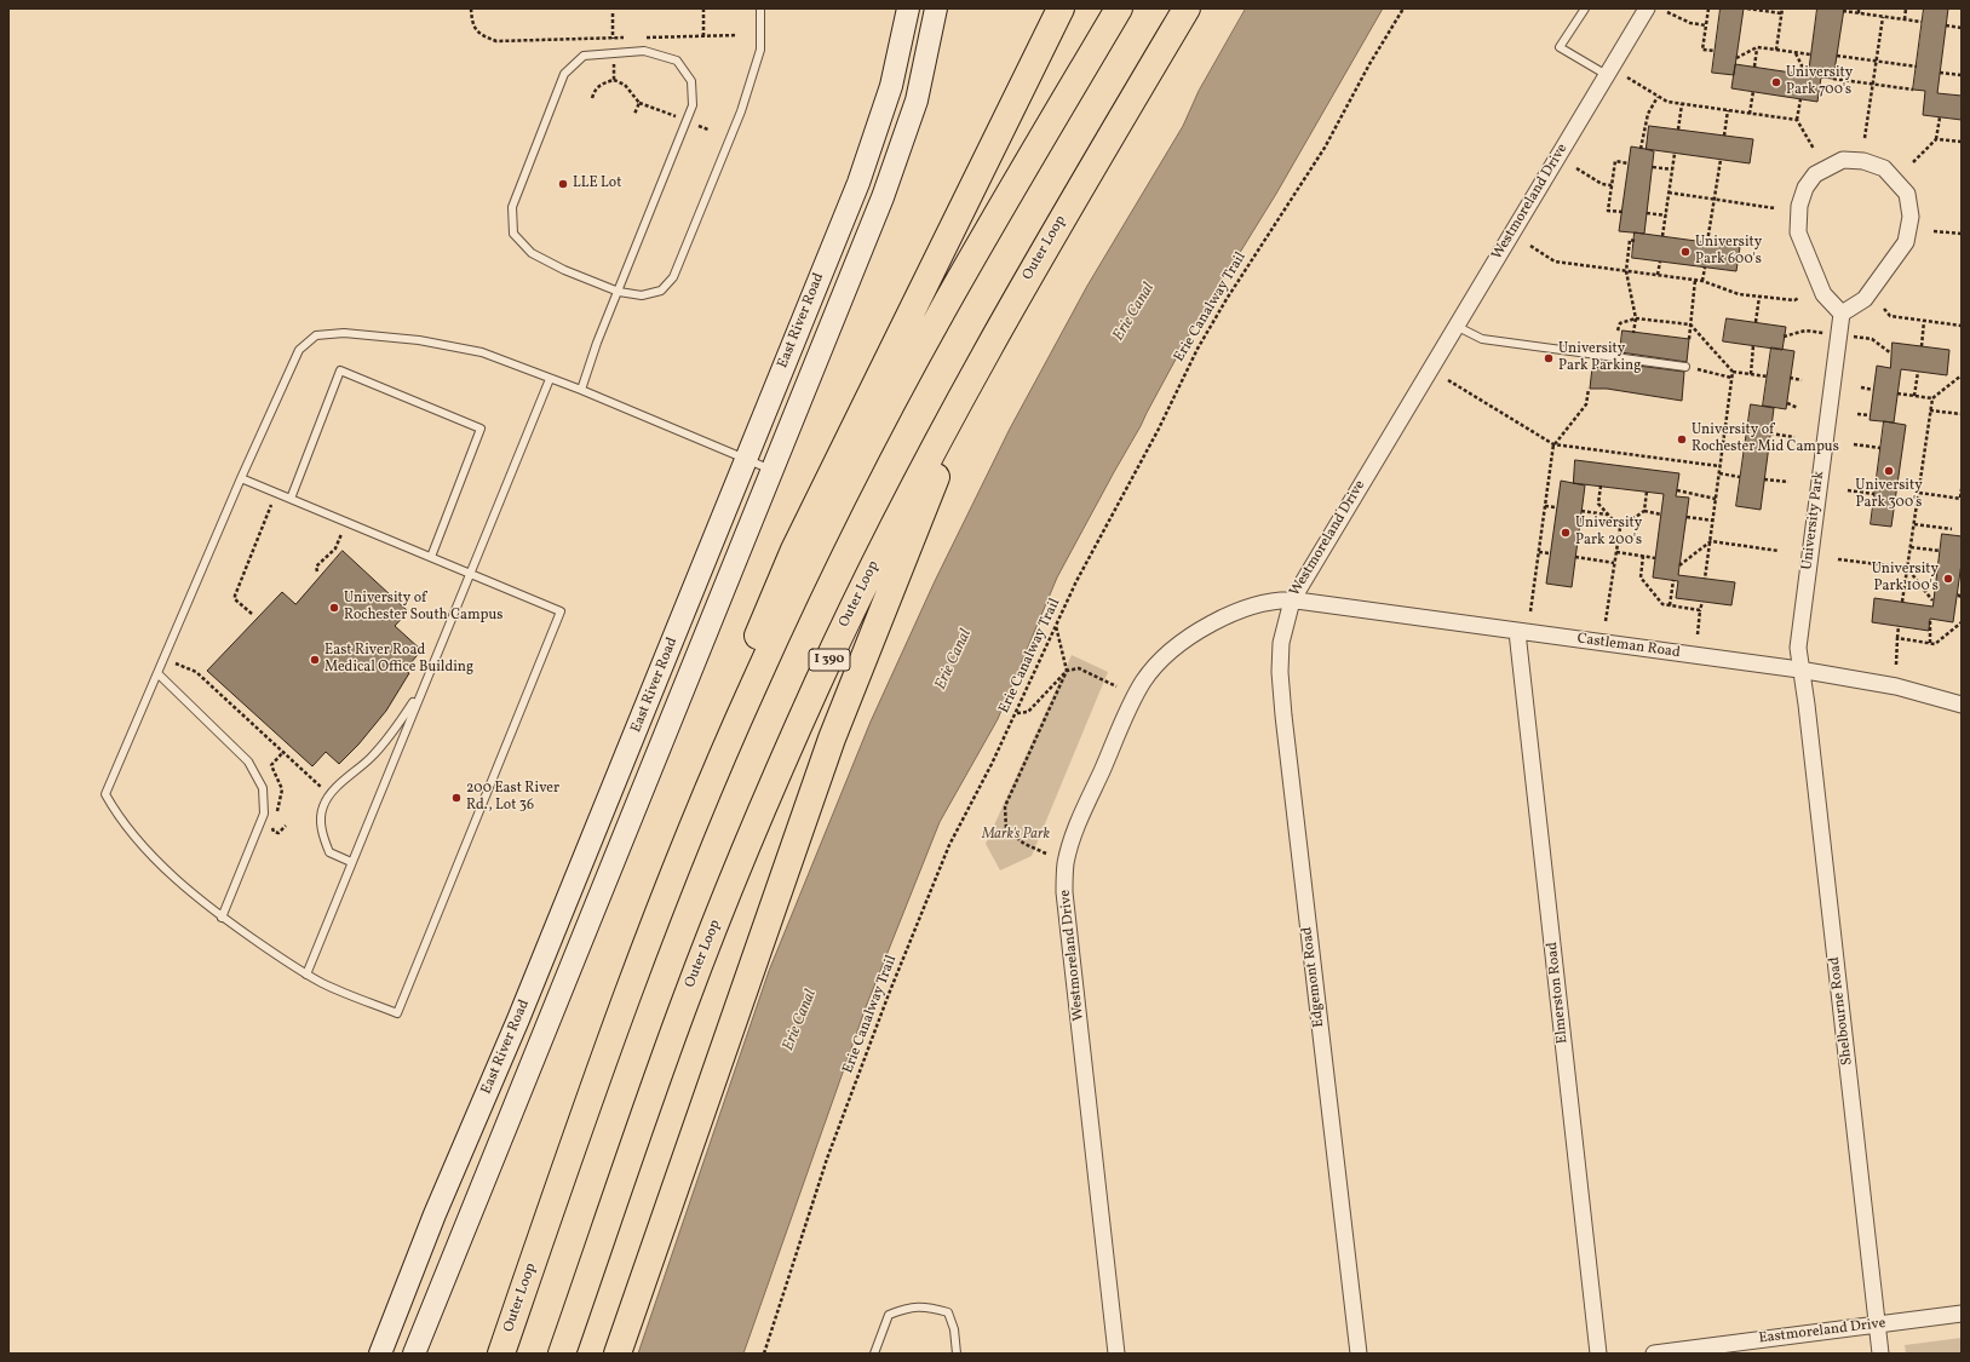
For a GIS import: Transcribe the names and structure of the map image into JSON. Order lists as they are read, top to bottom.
{
  "streets": {
    "highway": ["Outer Loop", "I 390"],
    "street": [
      "Westmoreland Drive",
      "East River Road",
      "University Park",
      "Castleman Road",
      "Edgemont Road",
      "Elmerston Road",
      "Shelbourne Road",
      "Eastmoreland Drive"
    ],
    "path": ["Erie Canalway Trail"]
  },
  "crossings": [
    ["Westmoreland Drive", "Castleman Road"],
    ["Westmoreland Drive", "Edgemont Road"],
    ["University Park", "Castleman Road"],
    ["University Park", "Shelbourne Road"],
    ["Castleman Road", "Edgemont Road"],
    ["Castleman Road", "Elmerston Road"],
    ["Castleman Road", "Shelbourne Road"],
    ["Shelbourne Road", "Eastmoreland Drive"]
  ],
  "water": ["Erie Canal"],
  "parks": ["Mark's Park"],
  "places": [
    "University Park 700's",
    "LLE Lot",
    "University Park 600's",
    "University Park Parking",
    "University of Rochester Mid Campus",
    "University Park 300's",
    "University Park 200's",
    "University Park 100's",
    "University of Rochester South Campus",
    "East River Road Medical Office Building",
    "200 East River Rd., Lot 36"
  ]
}
